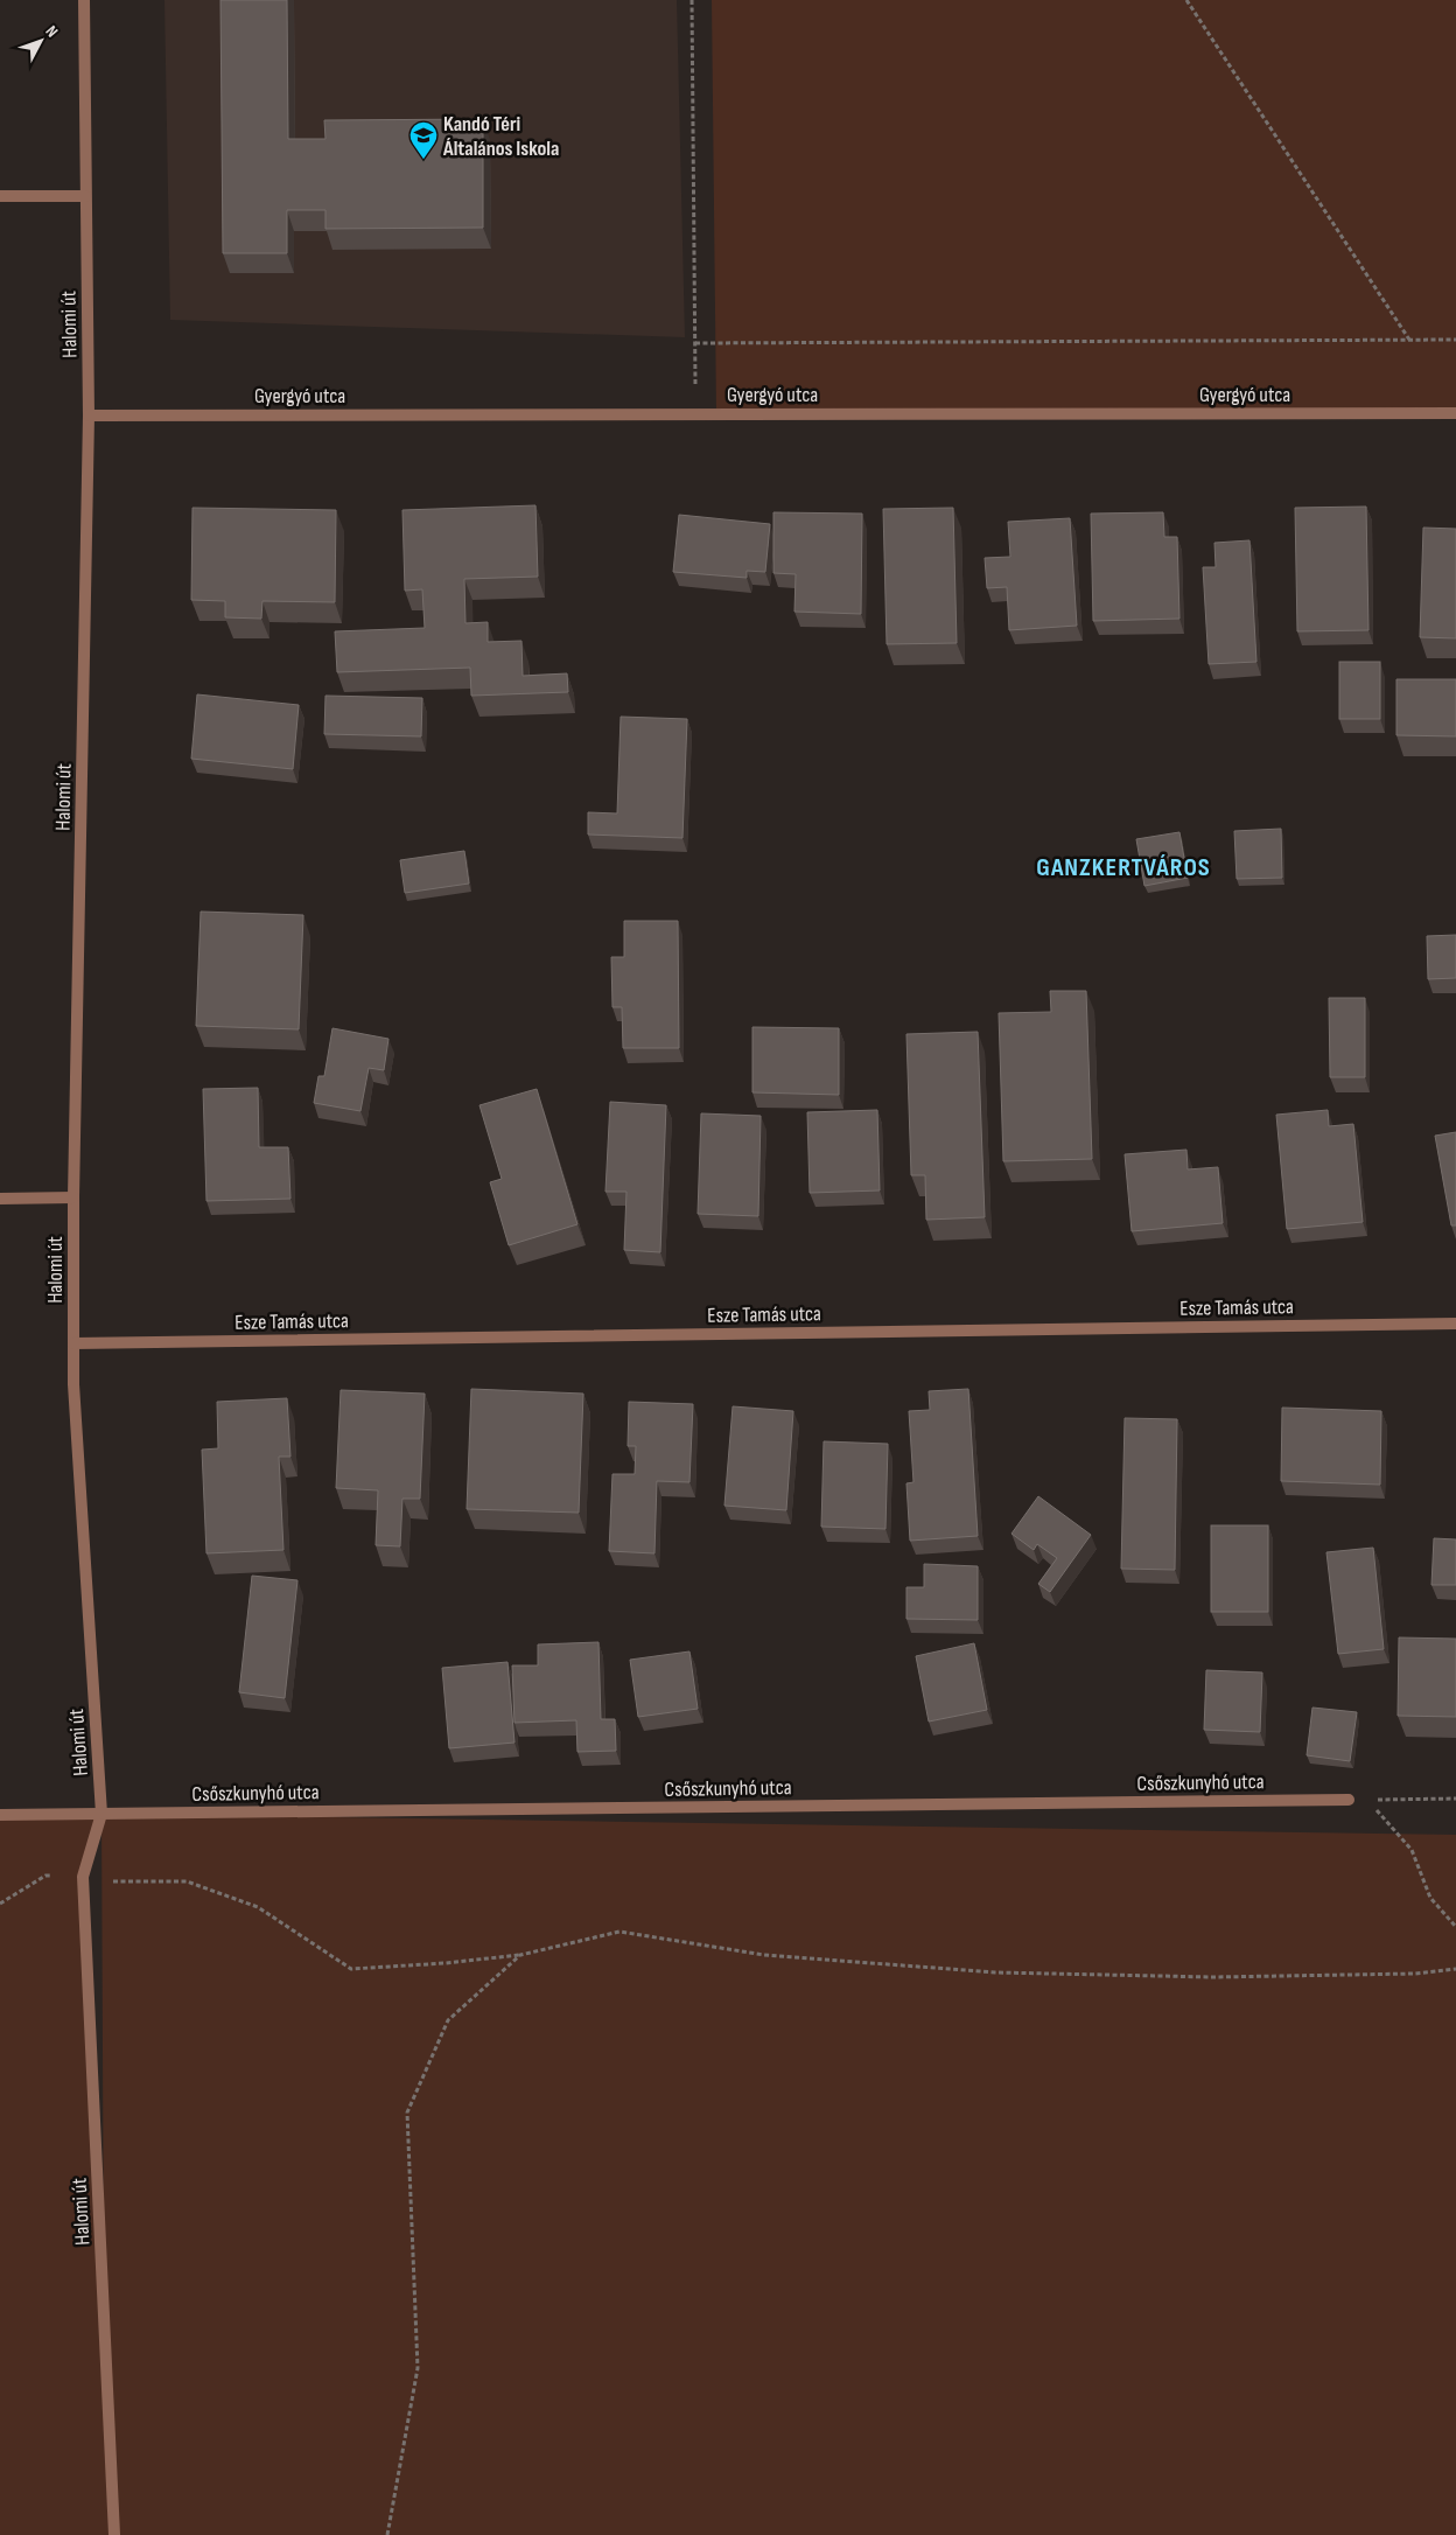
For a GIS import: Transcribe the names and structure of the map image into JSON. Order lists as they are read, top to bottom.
{
  "streets": {
    "street": [
      "Halomi út",
      "Gyergyó utca",
      "Esze Tamás utca",
      "Csőszkunyhó utca"
    ]
  },
  "crossings": [
    ["Halomi út", "Gyergyó utca"],
    ["Halomi út", "Esze Tamás utca"],
    ["Halomi út", "Csőszkunyhó utca"]
  ],
  "districts": ["GANZKERTVÁROS"],
  "places": {
    "school or university": ["Kandó Téri Általános Iskola"]
  },
  "north": "top right"
}
